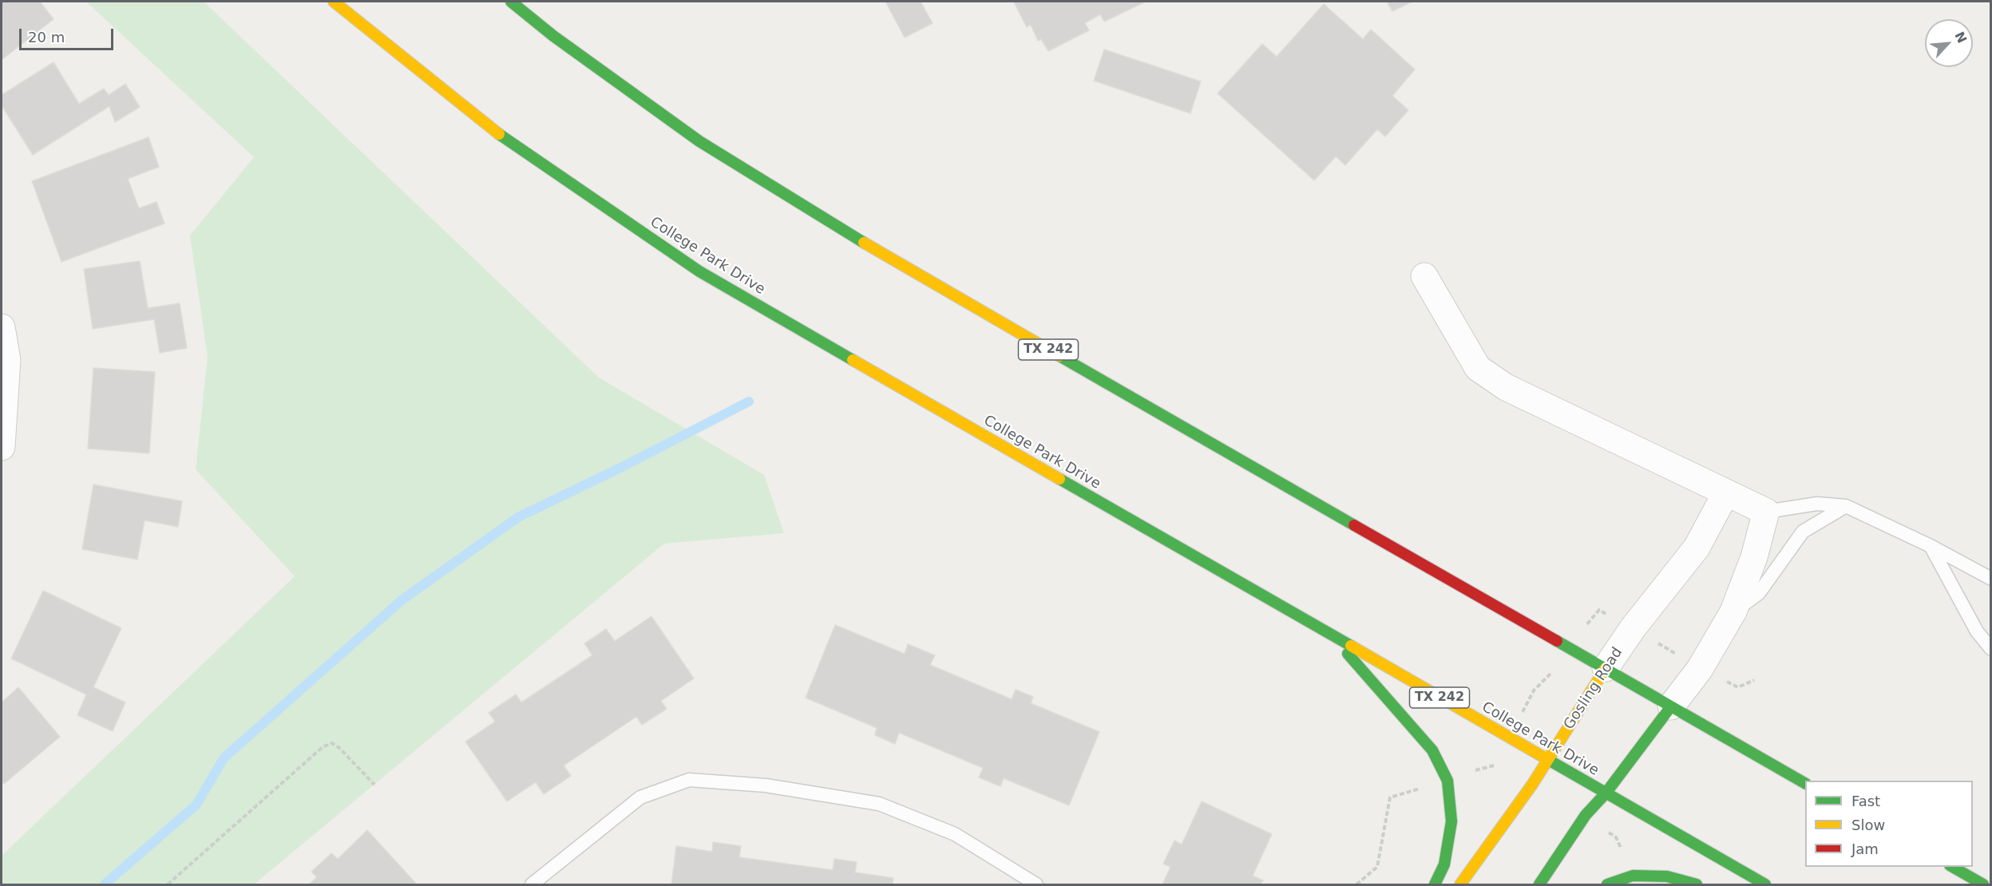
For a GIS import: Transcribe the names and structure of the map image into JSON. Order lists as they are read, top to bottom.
{
  "streets": {
    "main road": ["College Park Drive", "TX 242", "Gosling Road"]
  },
  "crossings": [
    ["College Park Drive", "Gosling Road"],
    ["TX 242", "Gosling Road"]
  ],
  "legend": ["Fast", "Slow", "Jam"],
  "scale_bar": "20 m",
  "north": "top right"
}
